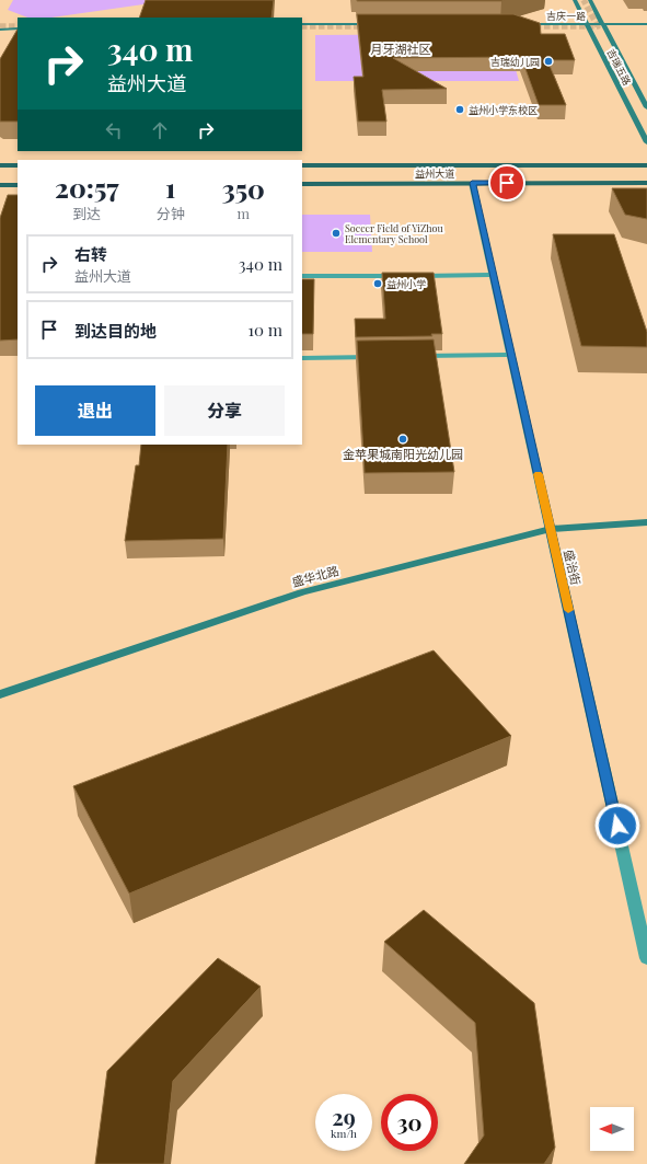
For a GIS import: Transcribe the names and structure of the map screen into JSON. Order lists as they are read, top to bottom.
{
  "streets": {
    "main road": ["益州大道"],
    "street": [
      "吉庆一路",
      "吉瑞五路",
      "盛治街",
      "盛华北路"
    ]
  },
  "crossings": [
    ["吉庆一路", "吉瑞五路"],
    ["益州大道", "盛治街"],
    ["盛治街", "盛华北路"]
  ],
  "districts": ["月牙湖社区"],
  "places": [
    "吉瑞幼儿园",
    "益州小学东校区",
    "Soccer Field of YiZhou Elementary School",
    "益州小学",
    "金苹果城南阳光幼儿园"
  ],
  "north": "left",
  "page": {
    "turn": ["340 m", "益州大道"],
    "eta": [
      "20:57",
      "到达",
      "1",
      "分钟",
      "350",
      "m"
    ],
    "list": [
      {
        "name": "右转",
        "note": "益州大道",
        "value": "340 m"
      },
      {
        "name": "到达目的地",
        "value": "10 m"
      }
    ],
    "buttons": ["退出", "分享"],
    "speed": "29 km/h",
    "limit": "30"
  }
}
